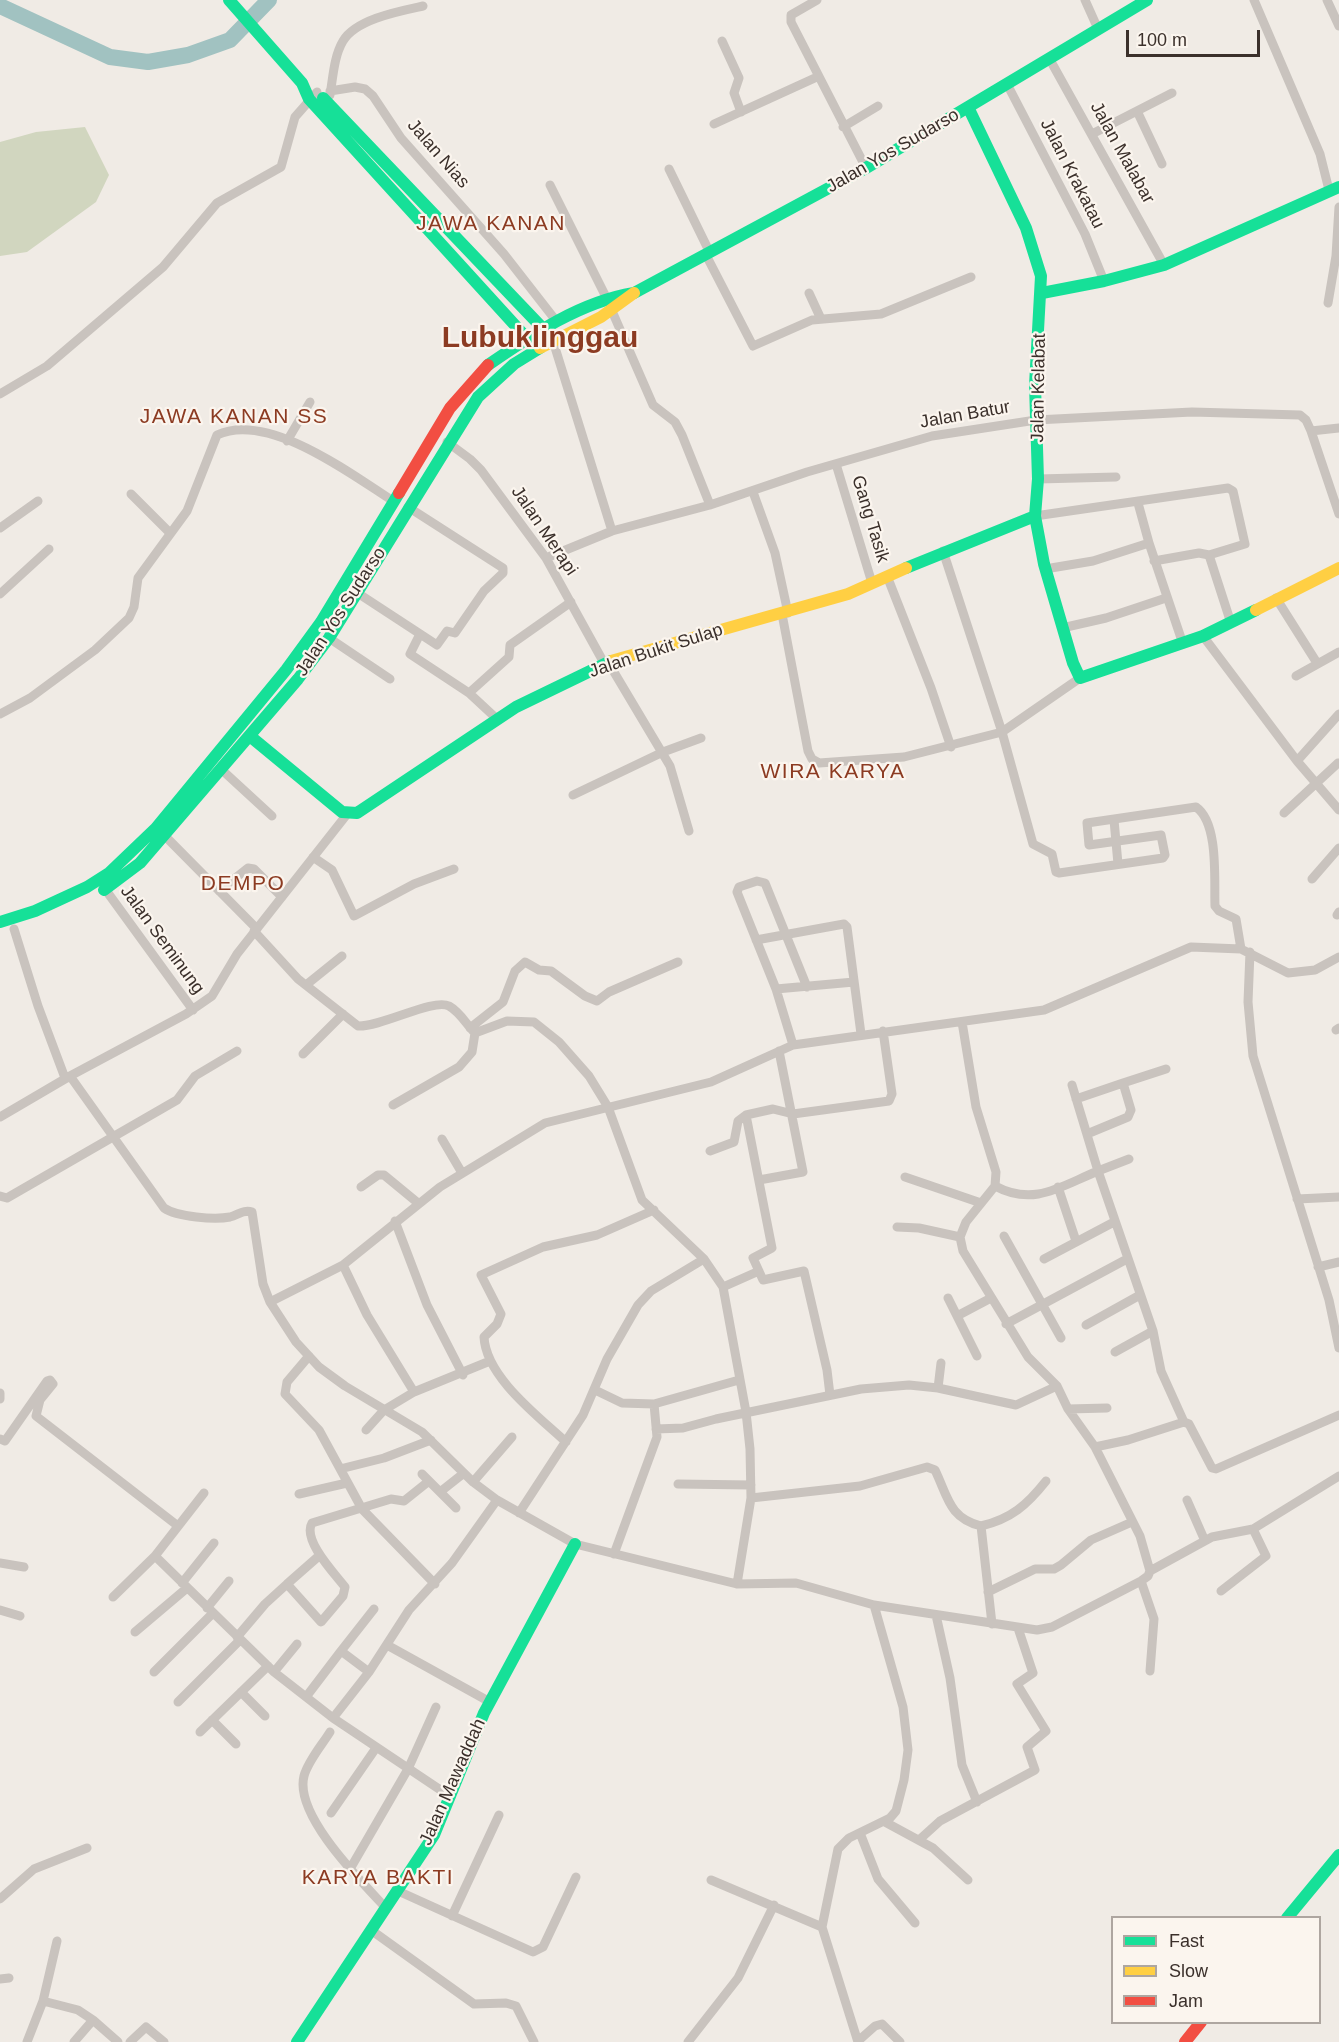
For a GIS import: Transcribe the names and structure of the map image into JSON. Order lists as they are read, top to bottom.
{
  "streets": {
    "main road": [
      "Jalan Yos Sudarso",
      "Jalan Kelabat",
      "Jalan Bukit Sulap",
      "Jalan Mawaddah"
    ],
    "street": [
      "Jalan Malabar",
      "Jalan Nias",
      "Jalan Krakatau",
      "Jalan Batur",
      "Gang Tasik",
      "Jalan Merapi",
      "Jalan Seminung"
    ]
  },
  "crossings": [
    ["Jalan Yos Sudarso", "Jalan Malabar"],
    ["Jalan Yos Sudarso", "Jalan Nias"],
    ["Jalan Yos Sudarso", "Jalan Krakatau"],
    ["Jalan Yos Sudarso", "Jalan Kelabat"],
    ["Jalan Yos Sudarso", "Jalan Merapi"],
    ["Jalan Yos Sudarso", "Jalan Seminung"],
    ["Jalan Kelabat", "Jalan Batur"],
    ["Jalan Kelabat", "Jalan Bukit Sulap"],
    ["Jalan Batur", "Gang Tasik"],
    ["Jalan Batur", "Jalan Merapi"],
    ["Gang Tasik", "Jalan Bukit Sulap"],
    ["Jalan Merapi", "Jalan Bukit Sulap"]
  ],
  "districts": [
    "JAWA KANAN",
    "Lubuklinggau",
    "JAWA KANAN SS",
    "WIRA KARYA",
    "DEMPO",
    "KARYA BAKTI"
  ],
  "legend": ["Fast", "Slow", "Jam"],
  "scale_bar": "100 m"
}
